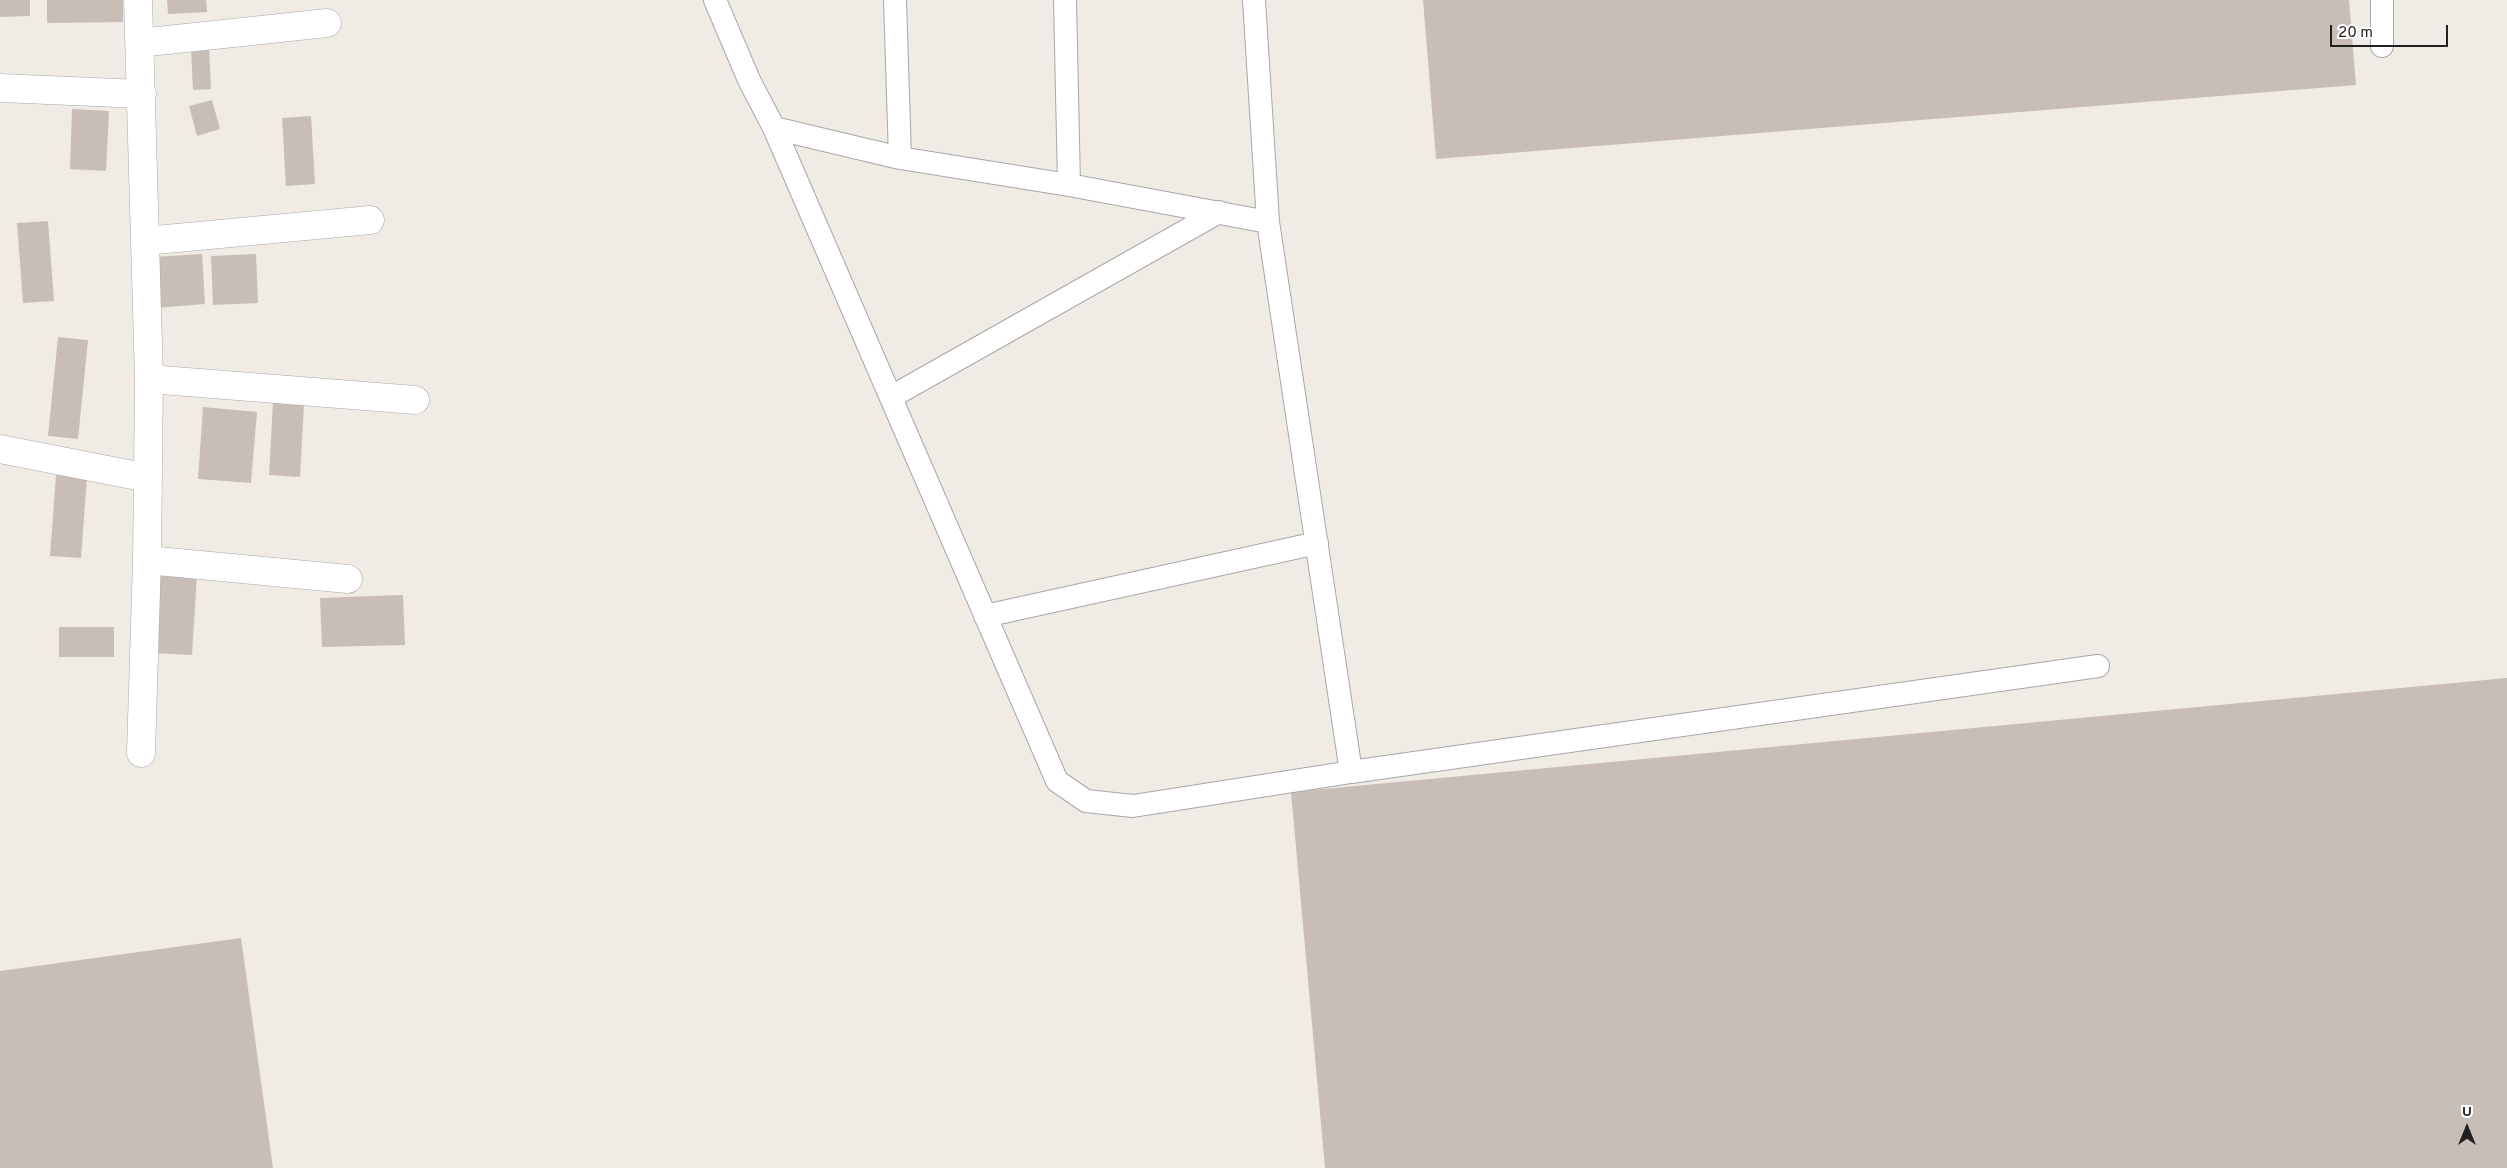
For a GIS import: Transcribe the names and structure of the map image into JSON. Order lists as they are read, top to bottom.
{
  "scale_bar": "20 m",
  "north": "top"
}
